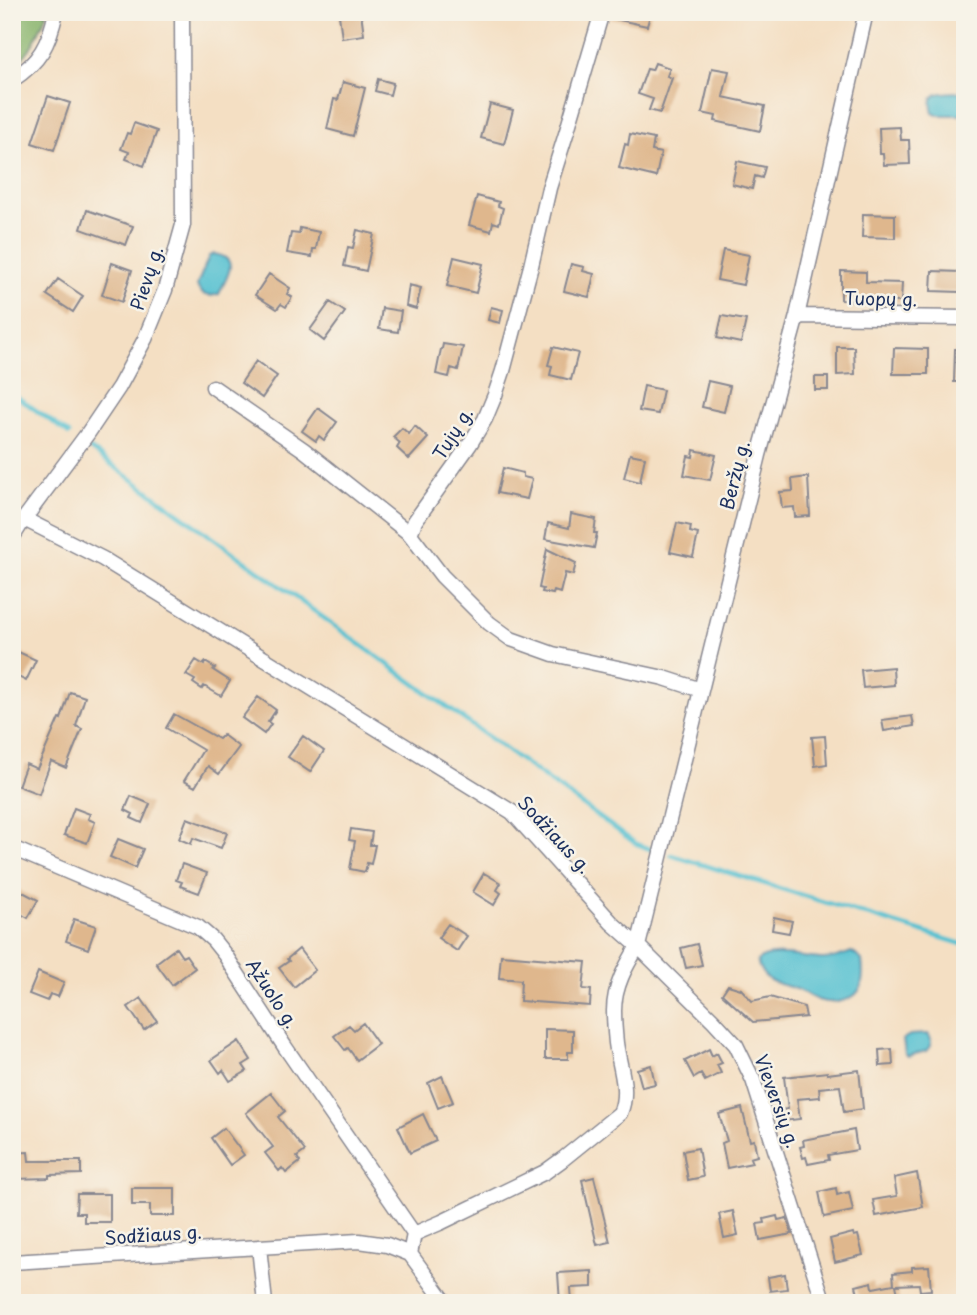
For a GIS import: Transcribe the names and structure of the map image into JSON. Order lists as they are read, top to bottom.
{
  "streets": {
    "street": [
      "Pievų g.",
      "Tuopų g.",
      "Tujų g.",
      "Beržų g.",
      "Sodžiaus g.",
      "Ąžuolo g.",
      "Vieversių g."
    ]
  },
  "crossings": [
    ["Pievų g.", "Sodžiaus g."],
    ["Tuopų g.", "Beržų g."],
    ["Beržų g.", "Sodžiaus g."],
    ["Beržų g.", "Vieversių g."],
    ["Sodžiaus g.", "Vieversių g."]
  ]
}
